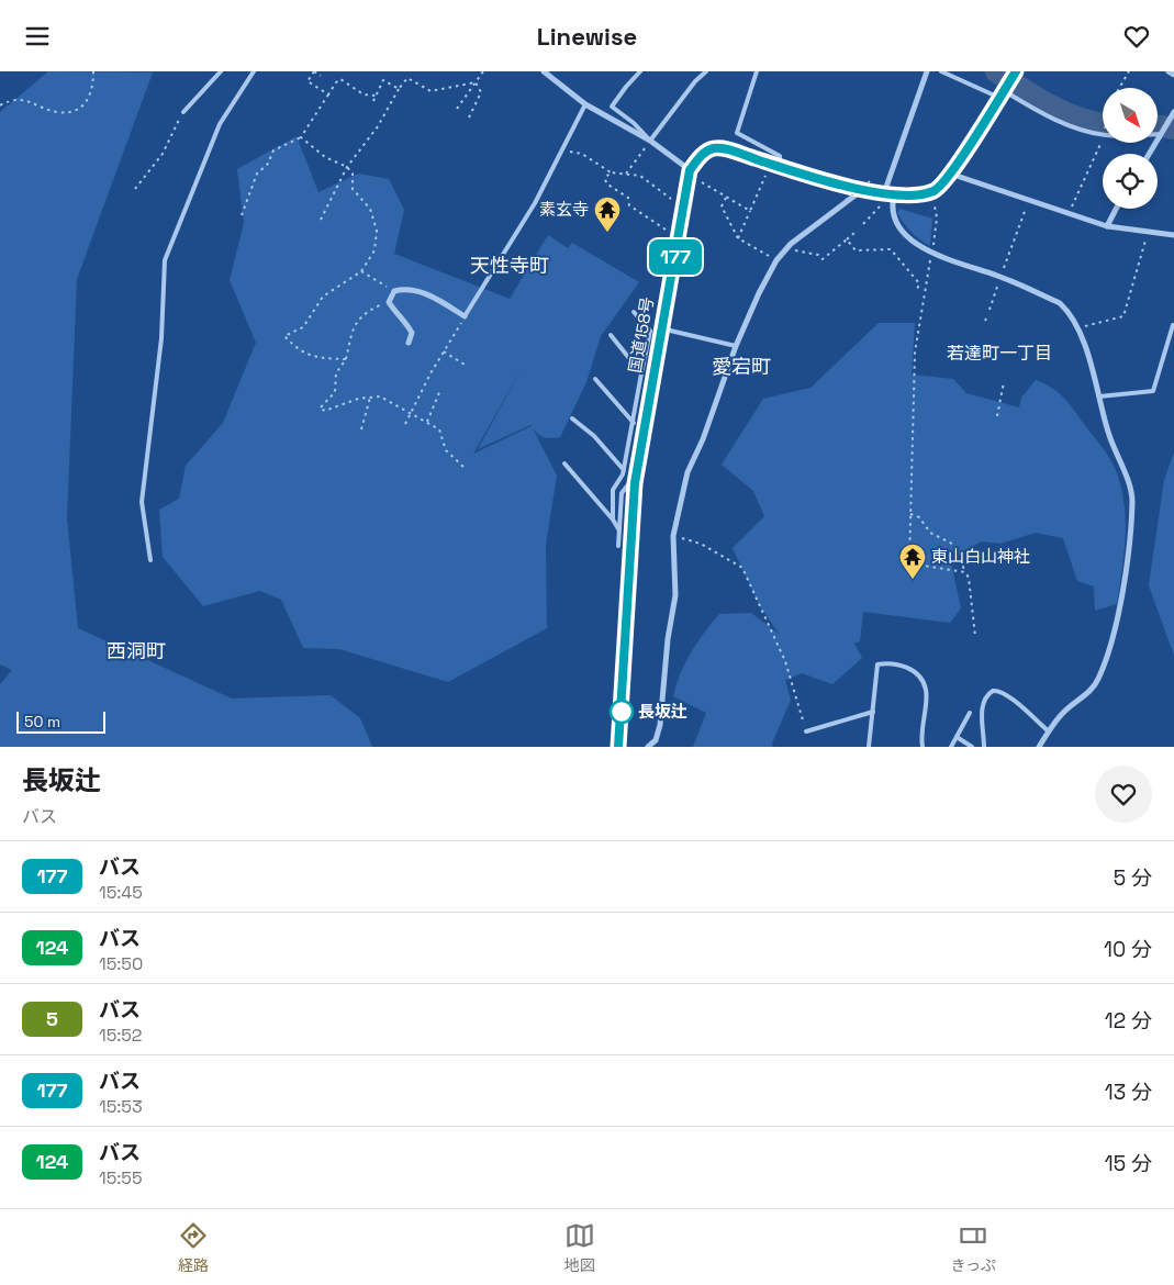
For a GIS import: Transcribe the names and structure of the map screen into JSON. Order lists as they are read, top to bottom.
{
  "streets": {
    "highway": ["国道158号"]
  },
  "districts": [
    "天性寺町",
    "若達町一丁目",
    "愛宕町",
    "西洞町"
  ],
  "places": {
    "temple": ["素玄寺", "東山白山神社"],
    "other": ["長坂辻"]
  },
  "lines": ["bus line 177"],
  "scale_bar": "50 m",
  "north": "bottom right",
  "page": {
    "header": "Linewise",
    "on_map": "177",
    "scale": "50 m",
    "heading": ["長坂辻", "バス"],
    "list": [
      {
        "mark": "177",
        "name": "バス",
        "note": "15:45",
        "value": "5 分"
      },
      {
        "mark": "124",
        "name": "バス",
        "note": "15:50",
        "value": "10 分"
      },
      {
        "mark": "5",
        "name": "バス",
        "note": "15:52",
        "value": "12 分"
      },
      {
        "mark": "177",
        "name": "バス",
        "note": "15:53",
        "value": "13 分"
      },
      {
        "mark": "124",
        "name": "バス",
        "note": "15:55",
        "value": "15 分"
      }
    ],
    "tabs": ["経路", "地図", "きっぷ"]
  }
}
